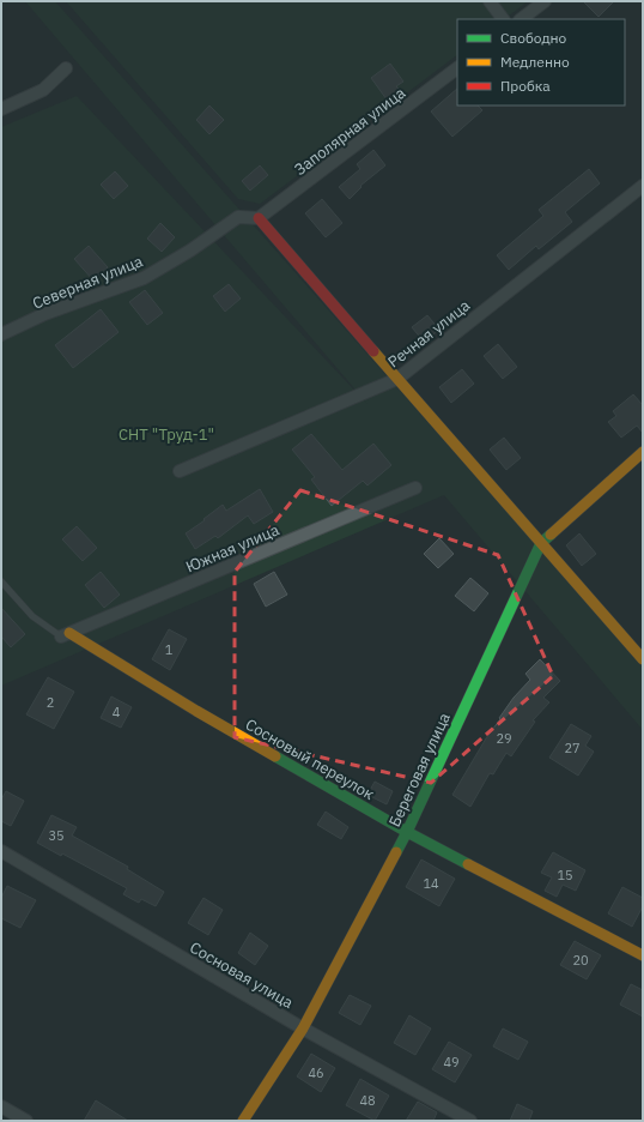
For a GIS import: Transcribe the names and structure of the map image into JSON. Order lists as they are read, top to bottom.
{
  "streets": {
    "street": [
      "Заполярная улица",
      "Северная улица",
      "Речная улица",
      "Южная улица",
      "Сосновый переулок",
      "Береговая улица",
      "Сосновая улица"
    ]
  },
  "crossings": [
    ["Заполярная улица", "Северная улица"],
    ["Южная улица", "Сосновый переулок"],
    ["Сосновый переулок", "Береговая улица"],
    ["Береговая улица", "Сосновая улица"]
  ],
  "parks": ["СНТ \"Труд-1\""],
  "house_numbers": [
    "1",
    "2",
    "4",
    "29",
    "27",
    "35",
    "15",
    "14",
    "20",
    "49",
    "46",
    "48"
  ],
  "legend": ["Свободно", "Медленно", "Пробка"]
}
